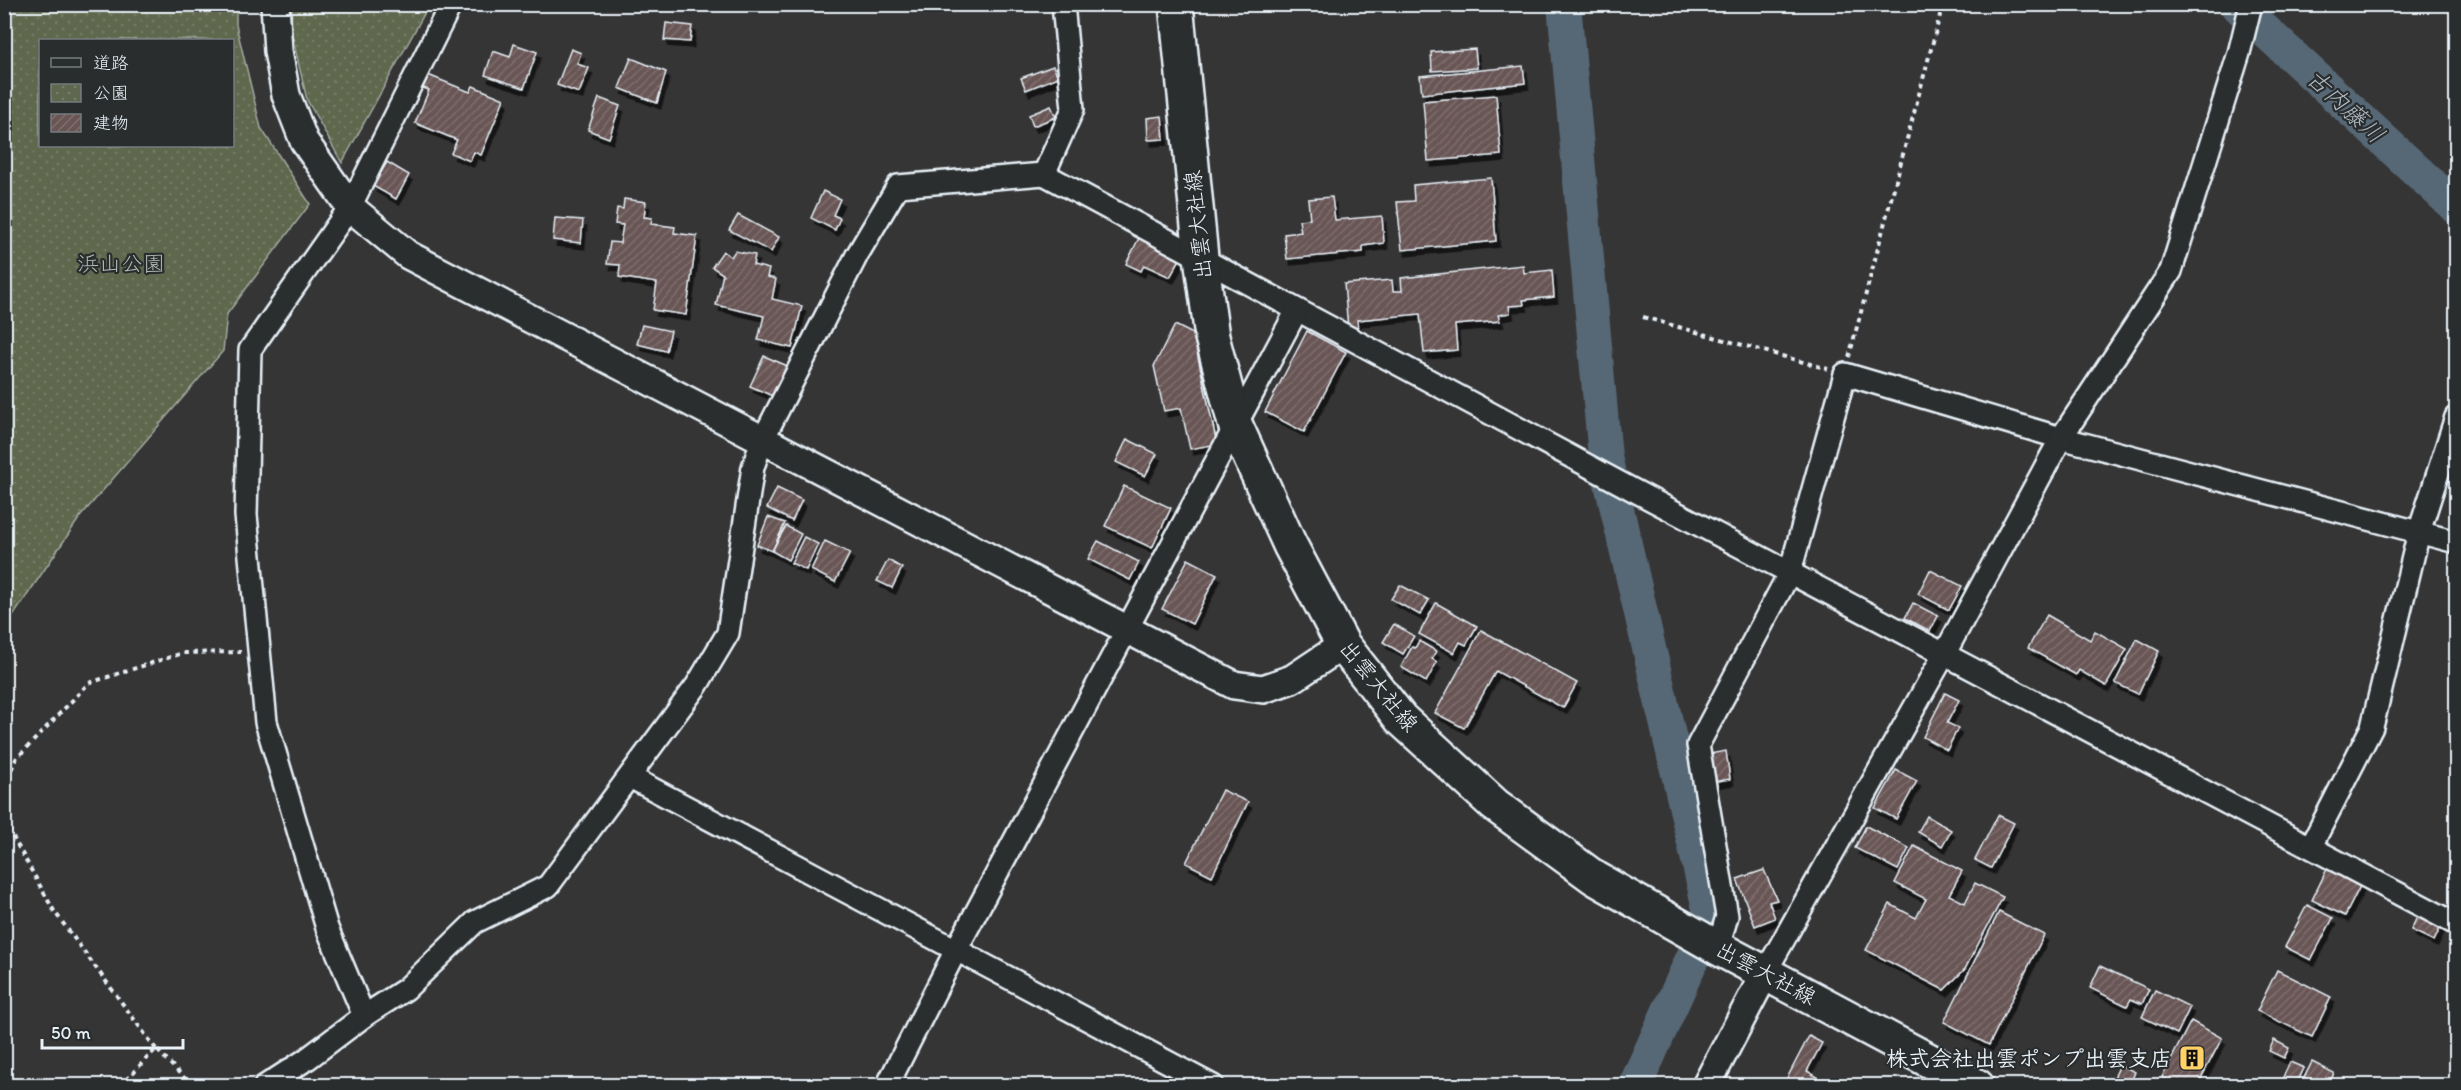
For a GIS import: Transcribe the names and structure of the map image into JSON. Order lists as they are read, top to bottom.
{
  "streets": {
    "main road": ["出雲大社線"]
  },
  "water": ["古内藤川"],
  "parks": ["浜山公園"],
  "places": {
    "building": ["株式会社出雲ポンプ出雲支店"]
  },
  "legend": ["道路", "公園", "建物"],
  "scale_bar": "50 m"
}
